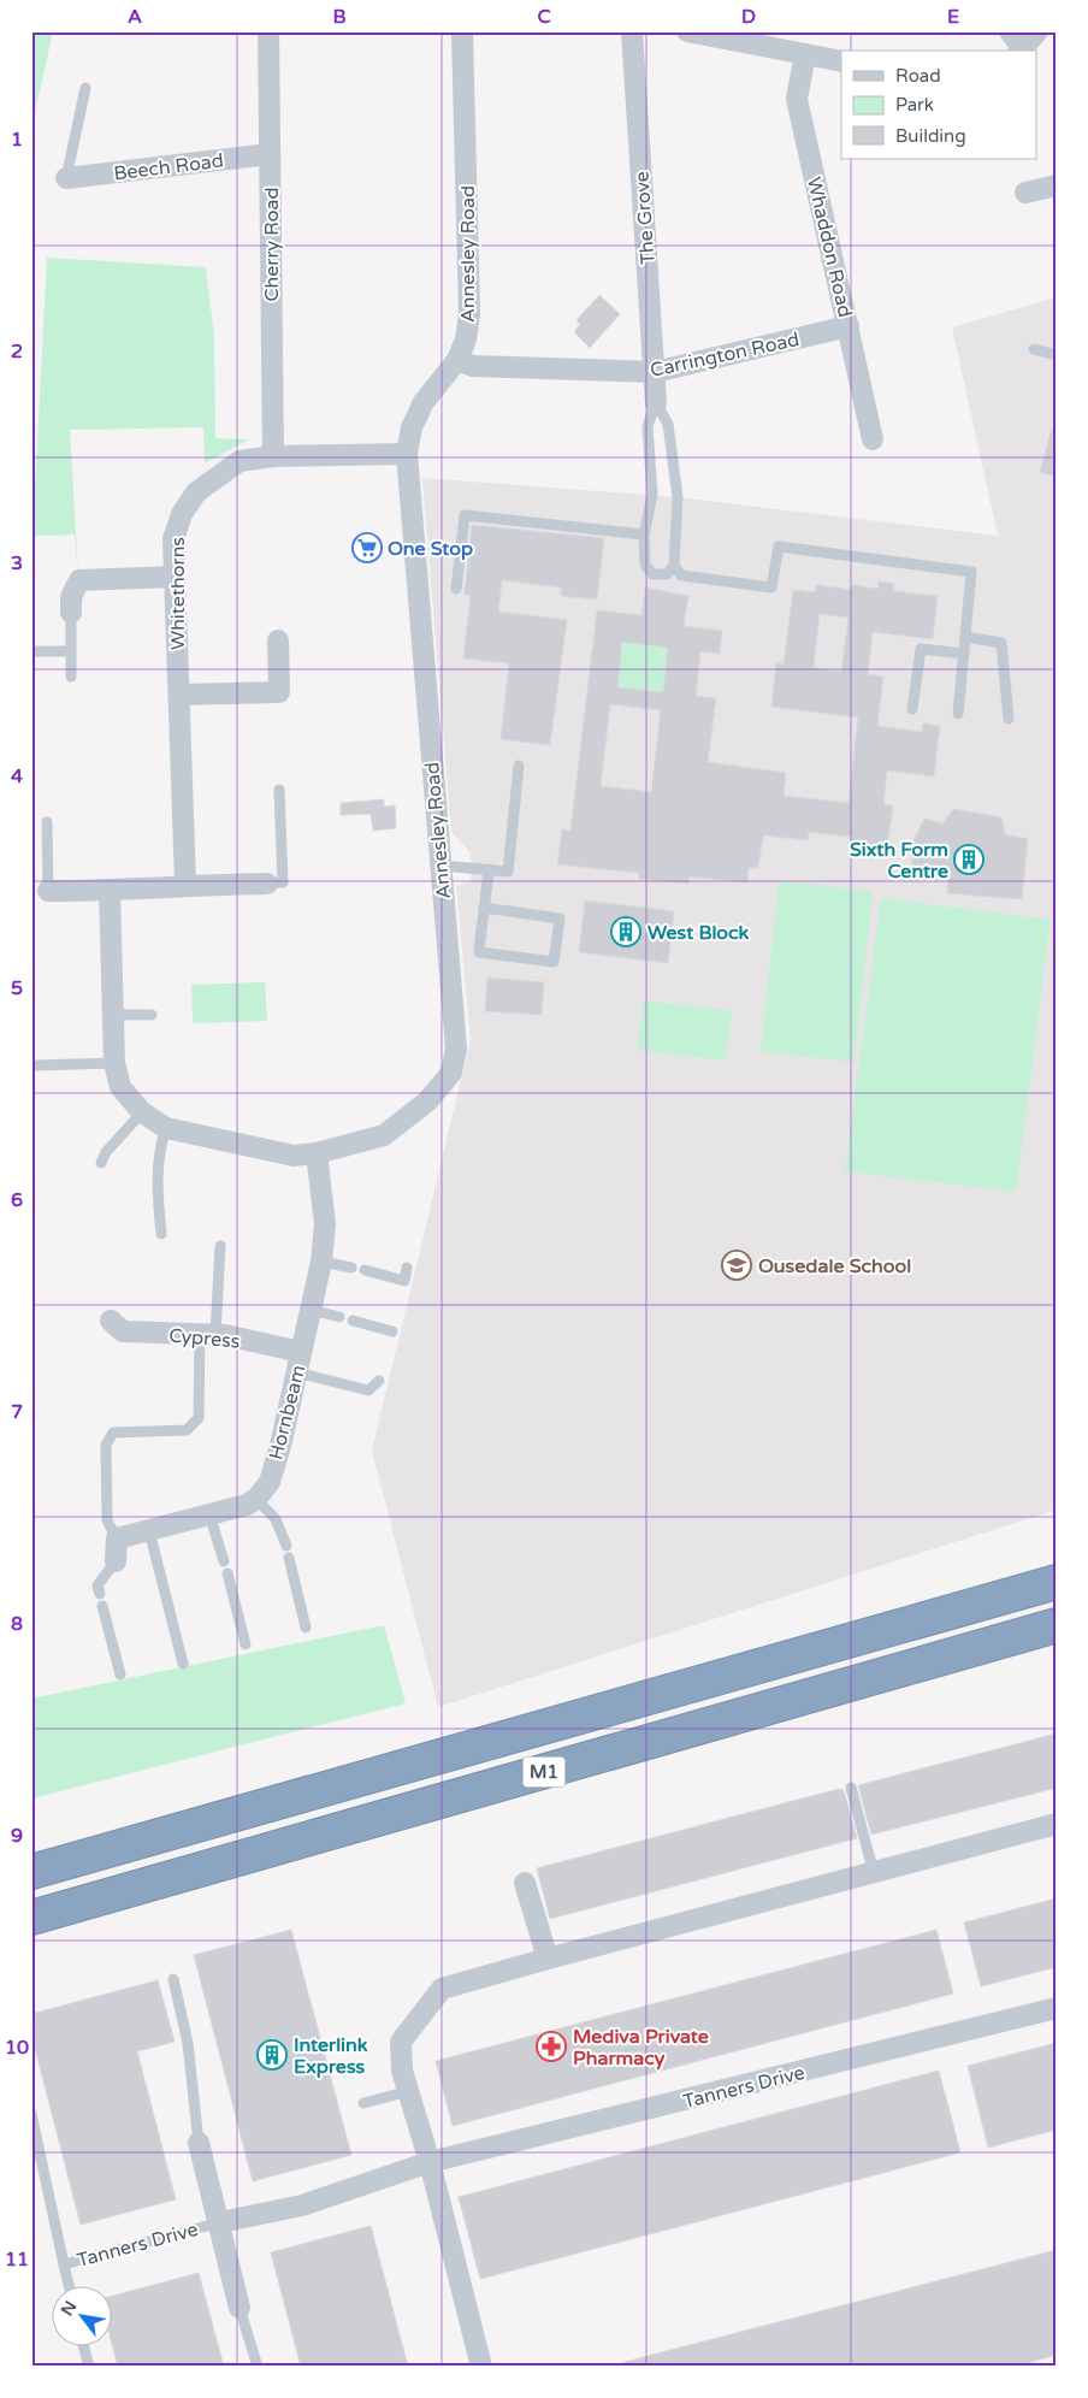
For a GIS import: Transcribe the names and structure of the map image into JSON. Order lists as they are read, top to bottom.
{
  "streets": {
    "highway": ["M1"],
    "street": [
      "Beech Road",
      "The Grove",
      "Cherry Road",
      "Whaddon Road",
      "Annesley Road",
      "Carrington Road",
      "Whitethorns",
      "Cypress",
      "Hornbeam",
      "Tanners Drive"
    ]
  },
  "crossings": [
    ["Beech Road", "Cherry Road"],
    ["The Grove", "Carrington Road"],
    ["Cherry Road", "Whitethorns"],
    ["Whaddon Road", "Carrington Road"],
    ["Annesley Road", "Carrington Road"],
    ["Annesley Road", "Whitethorns"],
    ["Annesley Road", "Hornbeam"],
    ["Cypress", "Hornbeam"]
  ],
  "places": {
    "supermarket": ["One Stop"],
    "building": ["Sixth Form Centre", "West Block", "Interlink Express"],
    "school or university": ["Ousedale School"],
    "pharmacy": ["Mediva Private Pharmacy"]
  },
  "legend": ["Road", "Park", "Building"],
  "north": "top left",
  "grid": {
    "columns": [
      "A",
      "B",
      "C",
      "D",
      "E"
    ],
    "rows": [
      "1",
      "2",
      "3",
      "4",
      "5",
      "6",
      "7",
      "8",
      "9",
      "10",
      "11"
    ]
  }
}
